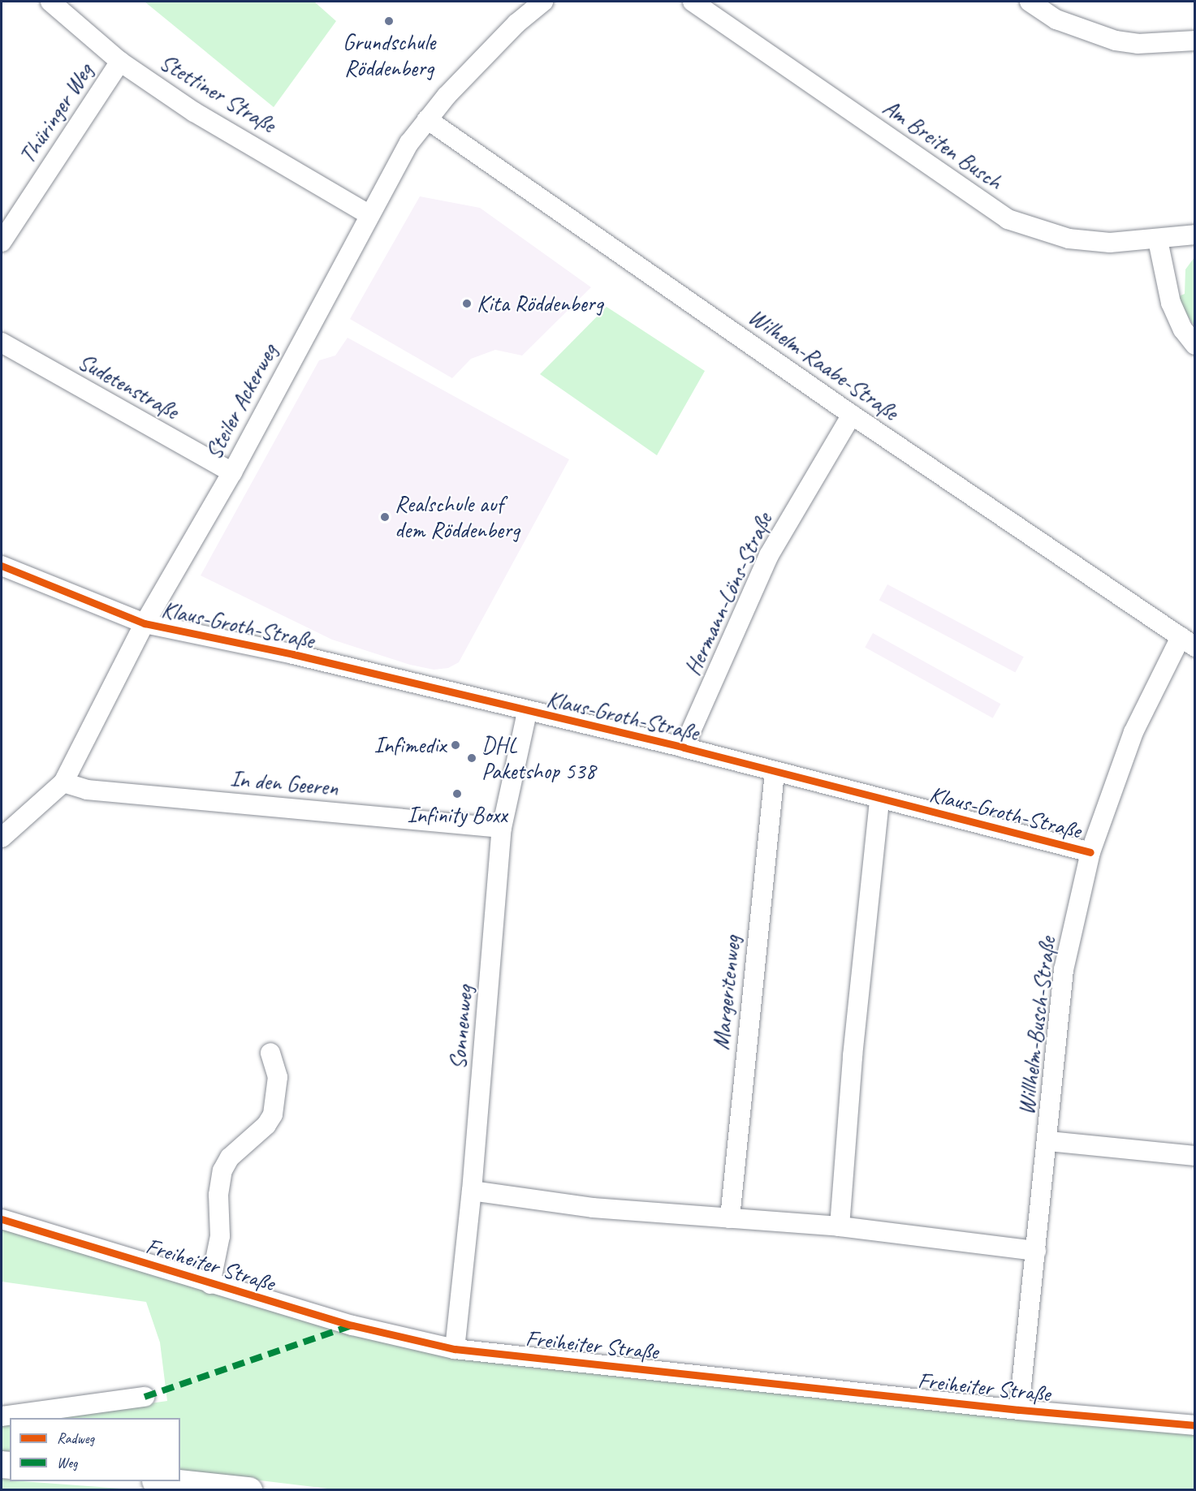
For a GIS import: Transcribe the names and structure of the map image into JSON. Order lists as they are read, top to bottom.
{
  "streets": {
    "street": [
      "Stettiner Straße",
      "Thüringer Weg",
      "Am Breiten Busch",
      "Wilhelm-Raabe-Straße",
      "Sudetenstraße",
      "Steiler Ackerweg",
      "Hermann-Löns-Straße",
      "Klaus-Groth-Straße",
      "In den Geeren",
      "Margeritenweg",
      "Willhelm-Busch-Straße",
      "Sonnenweg",
      "Freiheiter Straße"
    ]
  },
  "crossings": [
    ["Stettiner Straße", "Thüringer Weg"],
    ["Stettiner Straße", "Steiler Ackerweg"],
    ["Wilhelm-Raabe-Straße", "Steiler Ackerweg"],
    ["Wilhelm-Raabe-Straße", "Hermann-Löns-Straße"],
    ["Wilhelm-Raabe-Straße", "Willhelm-Busch-Straße"],
    ["Sudetenstraße", "Steiler Ackerweg"],
    ["Steiler Ackerweg", "Klaus-Groth-Straße"],
    ["Steiler Ackerweg", "In den Geeren"],
    ["Hermann-Löns-Straße", "Klaus-Groth-Straße"],
    ["Klaus-Groth-Straße", "Margeritenweg"],
    ["Klaus-Groth-Straße", "Willhelm-Busch-Straße"],
    ["Klaus-Groth-Straße", "Sonnenweg"],
    ["In den Geeren", "Sonnenweg"],
    ["Willhelm-Busch-Straße", "Freiheiter Straße"],
    ["Sonnenweg", "Freiheiter Straße"]
  ],
  "places": [
    "Grundschule Röddenberg",
    "Kita Röddenberg",
    "Realschule auf dem Röddenberg",
    "Infimedix",
    "DHL Paketshop 538",
    "Infinity Boxx"
  ],
  "legend": ["Radweg", "Weg"]
}
